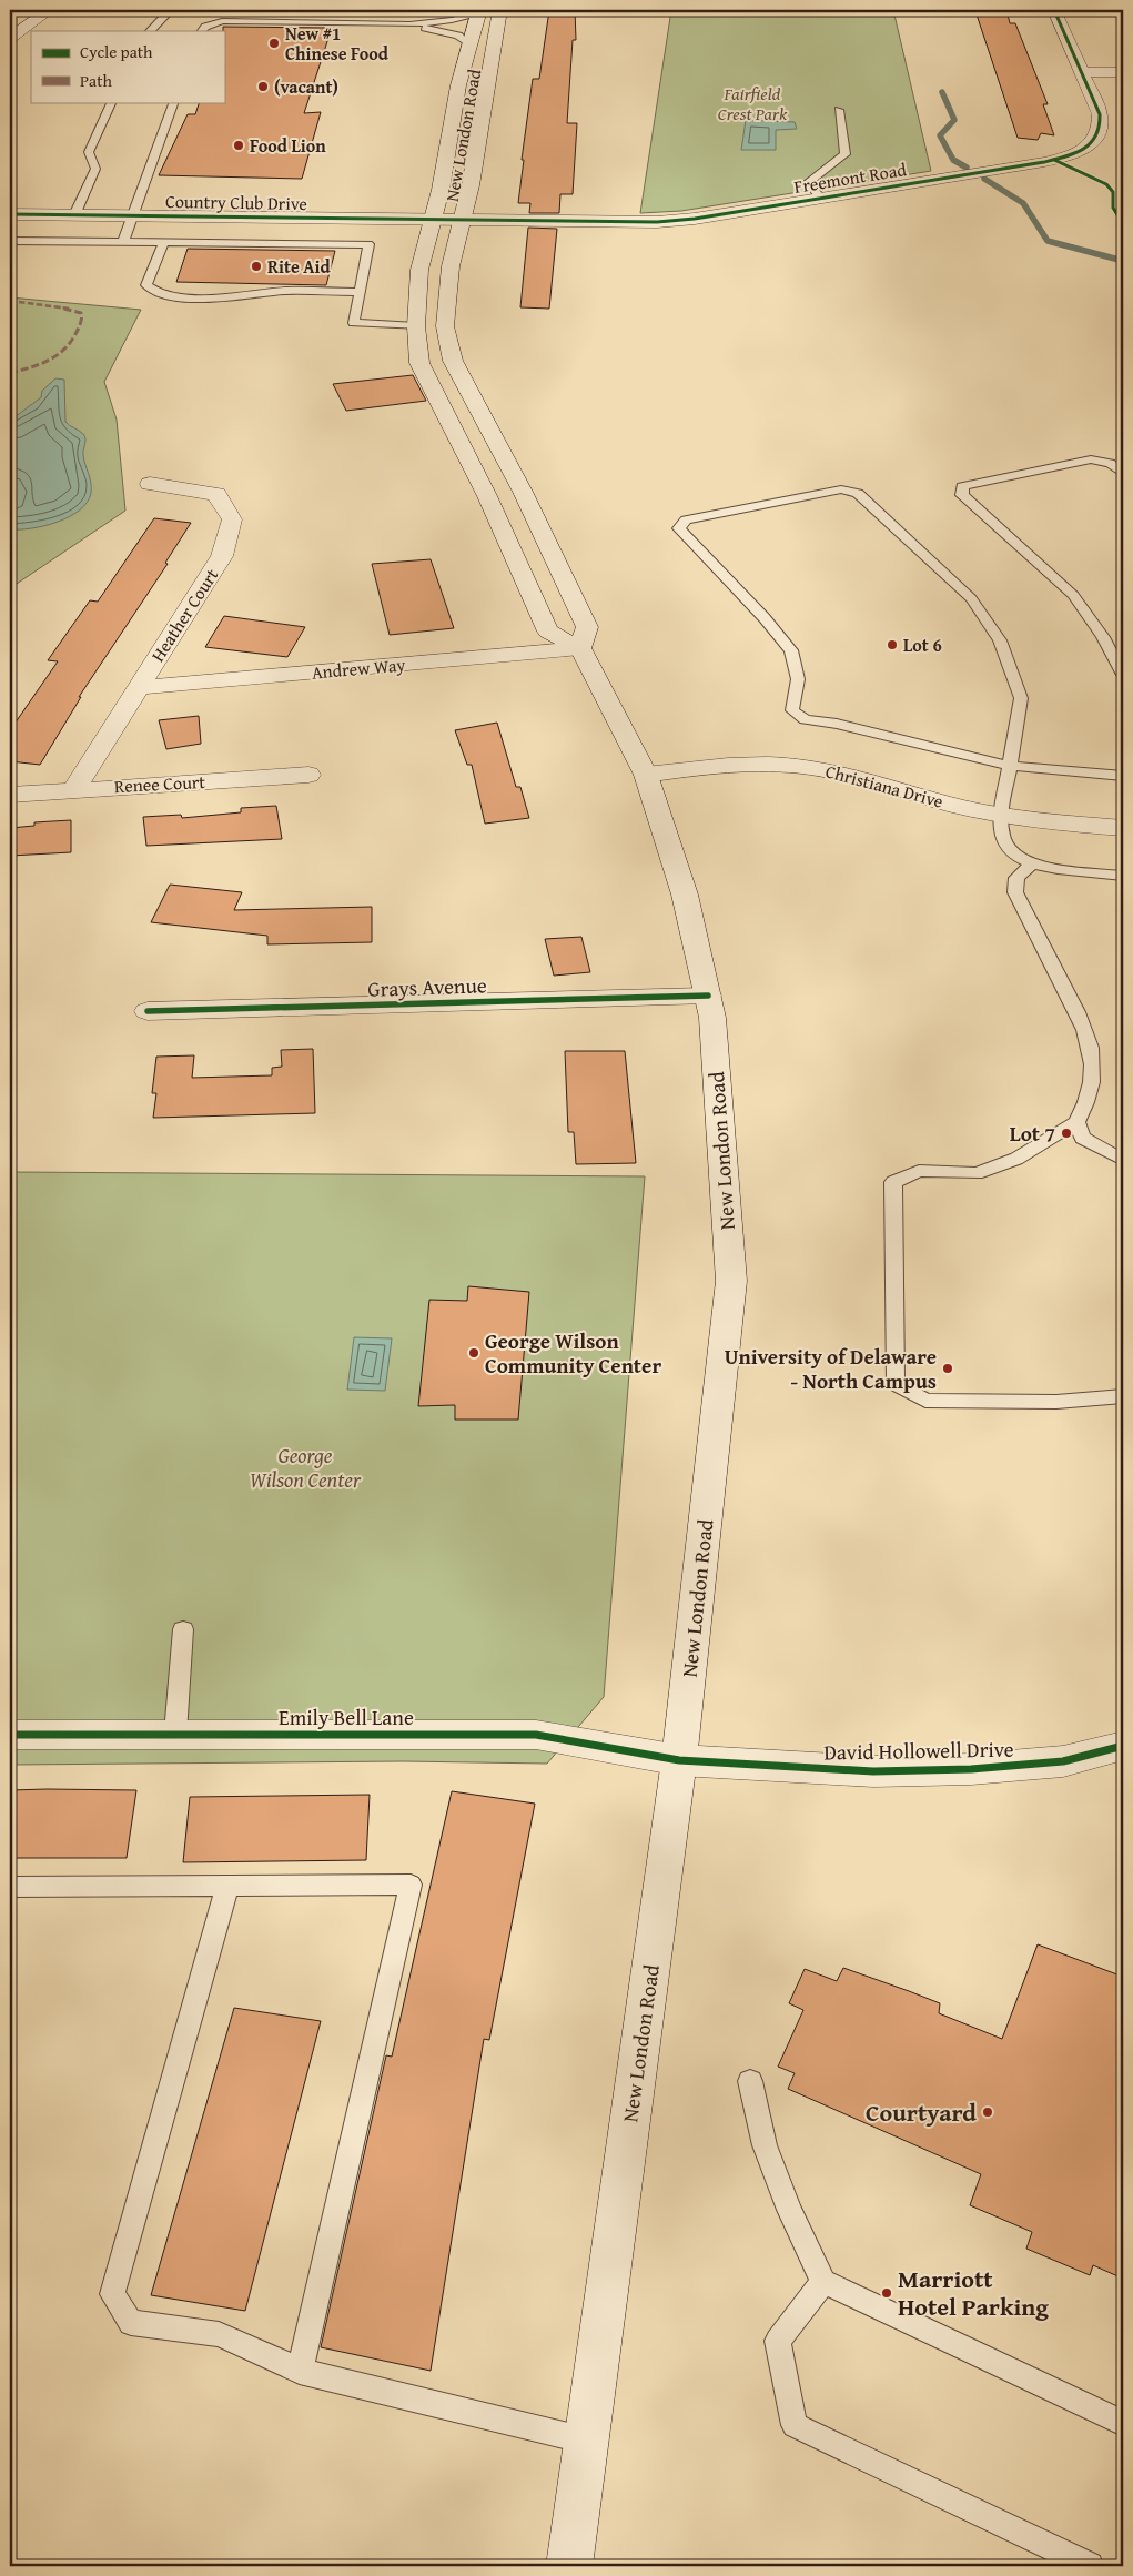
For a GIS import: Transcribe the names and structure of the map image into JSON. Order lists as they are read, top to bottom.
{
  "streets": {
    "main road": [
      "New London Road",
      "Freemont Road",
      "Country Club Drive",
      "Heather Court",
      "Andrew Way",
      "Renee Court",
      "Christiana Drive",
      "Grays Avenue",
      "Emily Bell Lane",
      "David Hollowell Drive"
    ]
  },
  "crossings": [
    ["New London Road", "Freemont Road"],
    ["New London Road", "Country Club Drive"],
    ["New London Road", "Andrew Way"],
    ["New London Road", "Christiana Drive"],
    ["New London Road", "Grays Avenue"],
    ["New London Road", "Emily Bell Lane"],
    ["New London Road", "David Hollowell Drive"],
    ["Freemont Road", "Country Club Drive"],
    ["Heather Court", "Andrew Way"],
    ["Heather Court", "Renee Court"],
    ["Emily Bell Lane", "David Hollowell Drive"]
  ],
  "parks": ["Fairfield Crest Park", "George Wilson Center"],
  "places": [
    "New #1 Chinese Food",
    "(vacant)",
    "Food Lion",
    "Rite Aid",
    "Lot 6",
    "Lot 7",
    "George Wilson Community Center",
    "University of Delaware - North Campus",
    "Courtyard",
    "Marriott Hotel Parking"
  ],
  "legend": ["Cycle path", "Path"]
}
